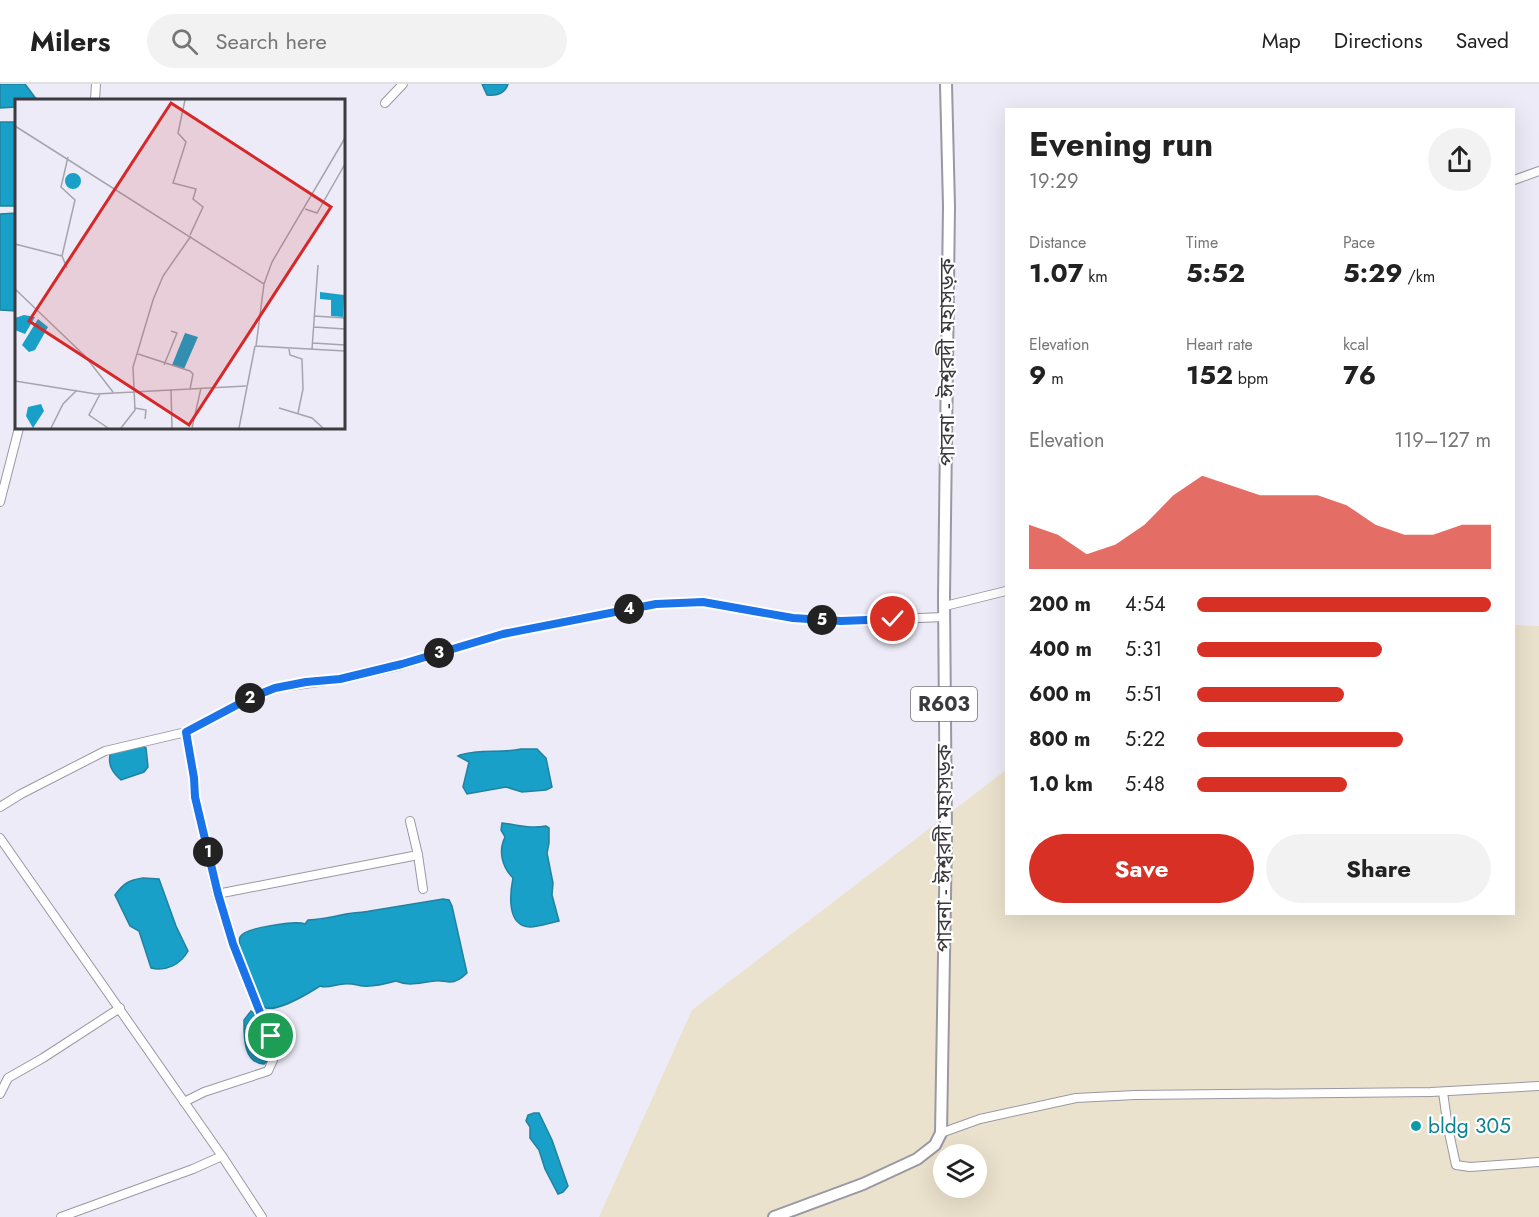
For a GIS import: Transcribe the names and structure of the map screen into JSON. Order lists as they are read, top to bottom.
{
  "streets": {
    "main road": ["পাবনা - ঈশ্বরদী মহাসড়ক", "R603"]
  },
  "places": ["bldg 305"],
  "page": {
    "header": "Milers",
    "search": "Search here",
    "nav": ["Map", "Directions", "Saved"],
    "heading": ["Evening run", "19:29"],
    "stats": [
      ["Distance", "1.07 km"],
      ["Time", "5:52"],
      ["Pace", "5:29 /km"],
      ["Elevation", "9 m"],
      ["Heart rate", "152 bpm"],
      ["kcal", "76"]
    ],
    "chart": ["Elevation", "119–127 m"],
    "list": [
      {
        "name": "200 m",
        "note": "4:54"
      },
      {
        "name": "400 m",
        "note": "5:31"
      },
      {
        "name": "600 m",
        "note": "5:51"
      },
      {
        "name": "800 m",
        "note": "5:22"
      },
      {
        "name": "1.0 km",
        "note": "5:48"
      }
    ],
    "pins": [
      "4",
      "5",
      "3",
      "2",
      "1"
    ],
    "buttons": ["Save", "Share"]
  }
}
